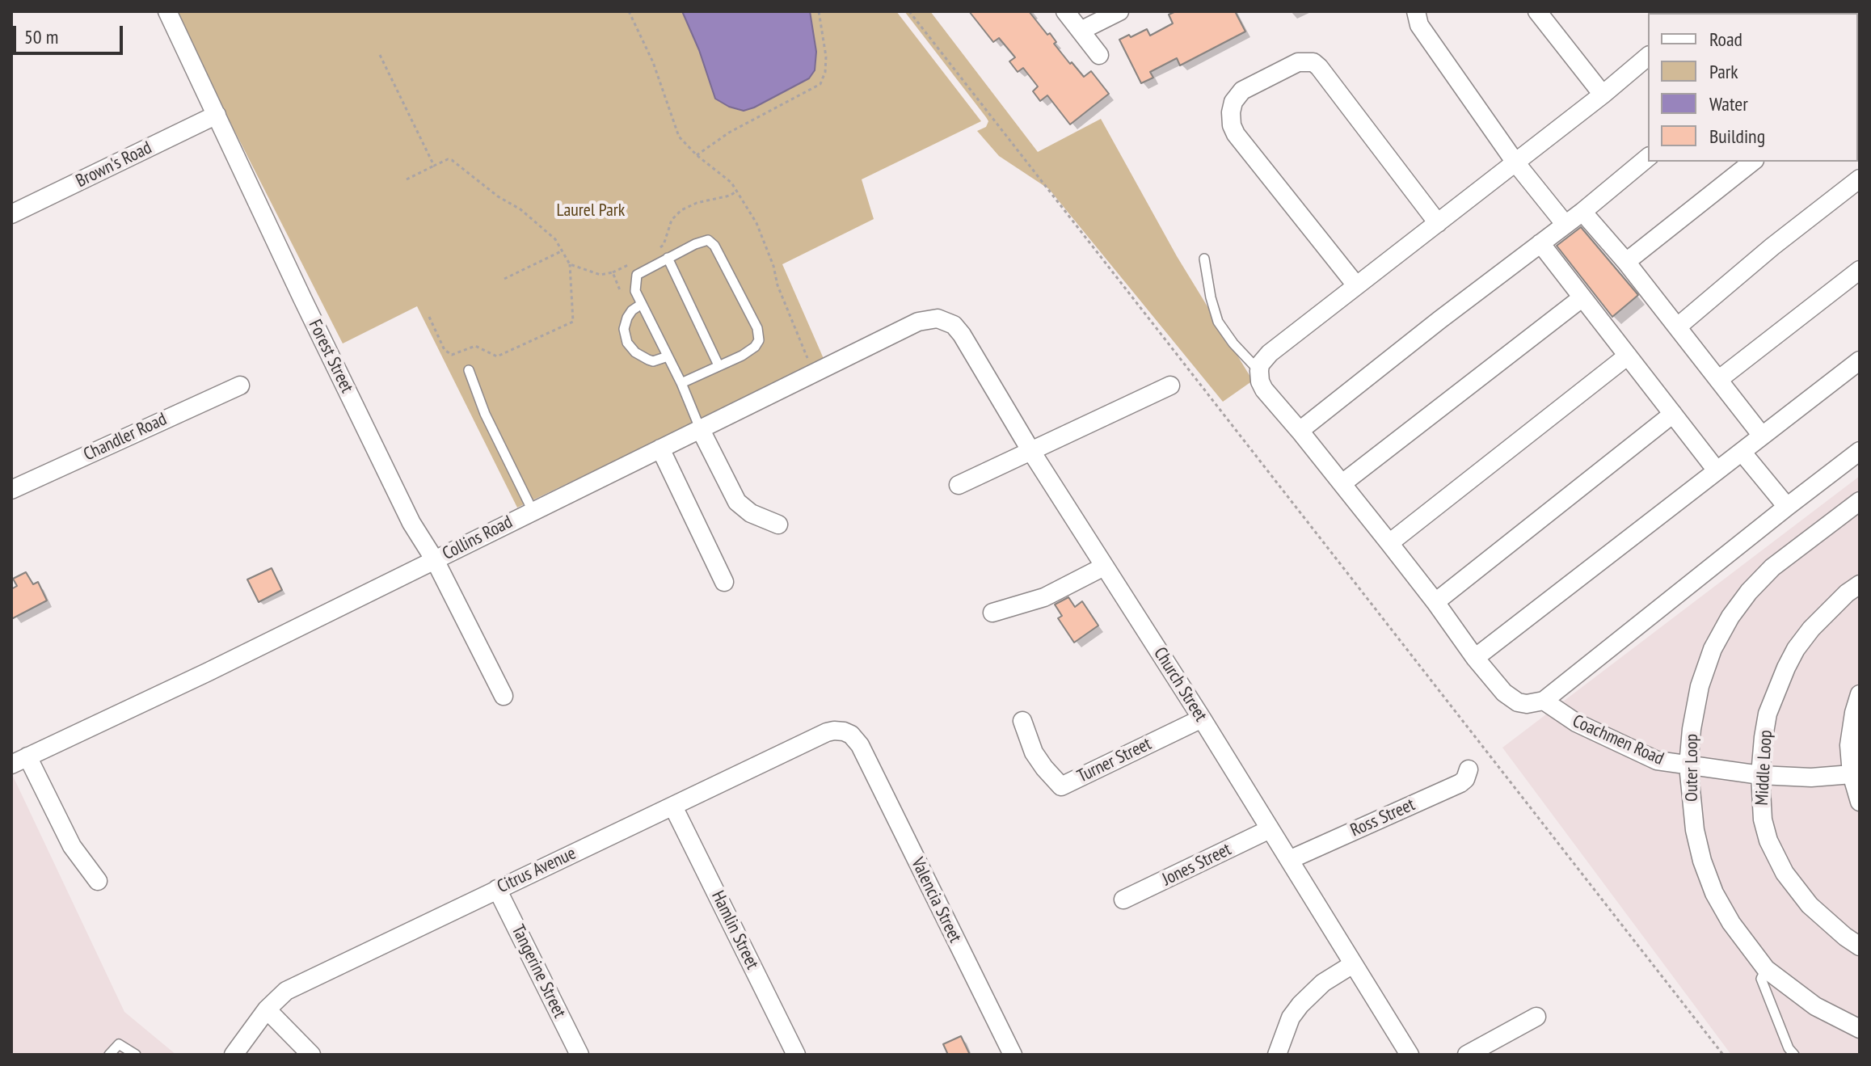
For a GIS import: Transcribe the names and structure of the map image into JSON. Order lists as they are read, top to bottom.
{
  "streets": {
    "street": [
      "Brown's Road",
      "Forest Street",
      "Chandler Road",
      "Collins Road",
      "Church Street",
      "Coachmen Road",
      "Turner Street",
      "Outer Loop",
      "Middle Loop",
      "Ross Street",
      "Jones Street",
      "Citrus Avenue",
      "Valencia Street",
      "Hamlin Street",
      "Tangerine Street"
    ]
  },
  "crossings": [
    ["Brown's Road", "Forest Street"],
    ["Forest Street", "Collins Road"],
    ["Collins Road", "Church Street"],
    ["Church Street", "Turner Street"],
    ["Church Street", "Ross Street"],
    ["Church Street", "Jones Street"],
    ["Coachmen Road", "Outer Loop"],
    ["Coachmen Road", "Middle Loop"],
    ["Citrus Avenue", "Valencia Street"],
    ["Citrus Avenue", "Hamlin Street"],
    ["Citrus Avenue", "Tangerine Street"]
  ],
  "parks": ["Laurel Park"],
  "legend": [
    "Road",
    "Park",
    "Water",
    "Building"
  ],
  "scale_bar": "50 m"
}
